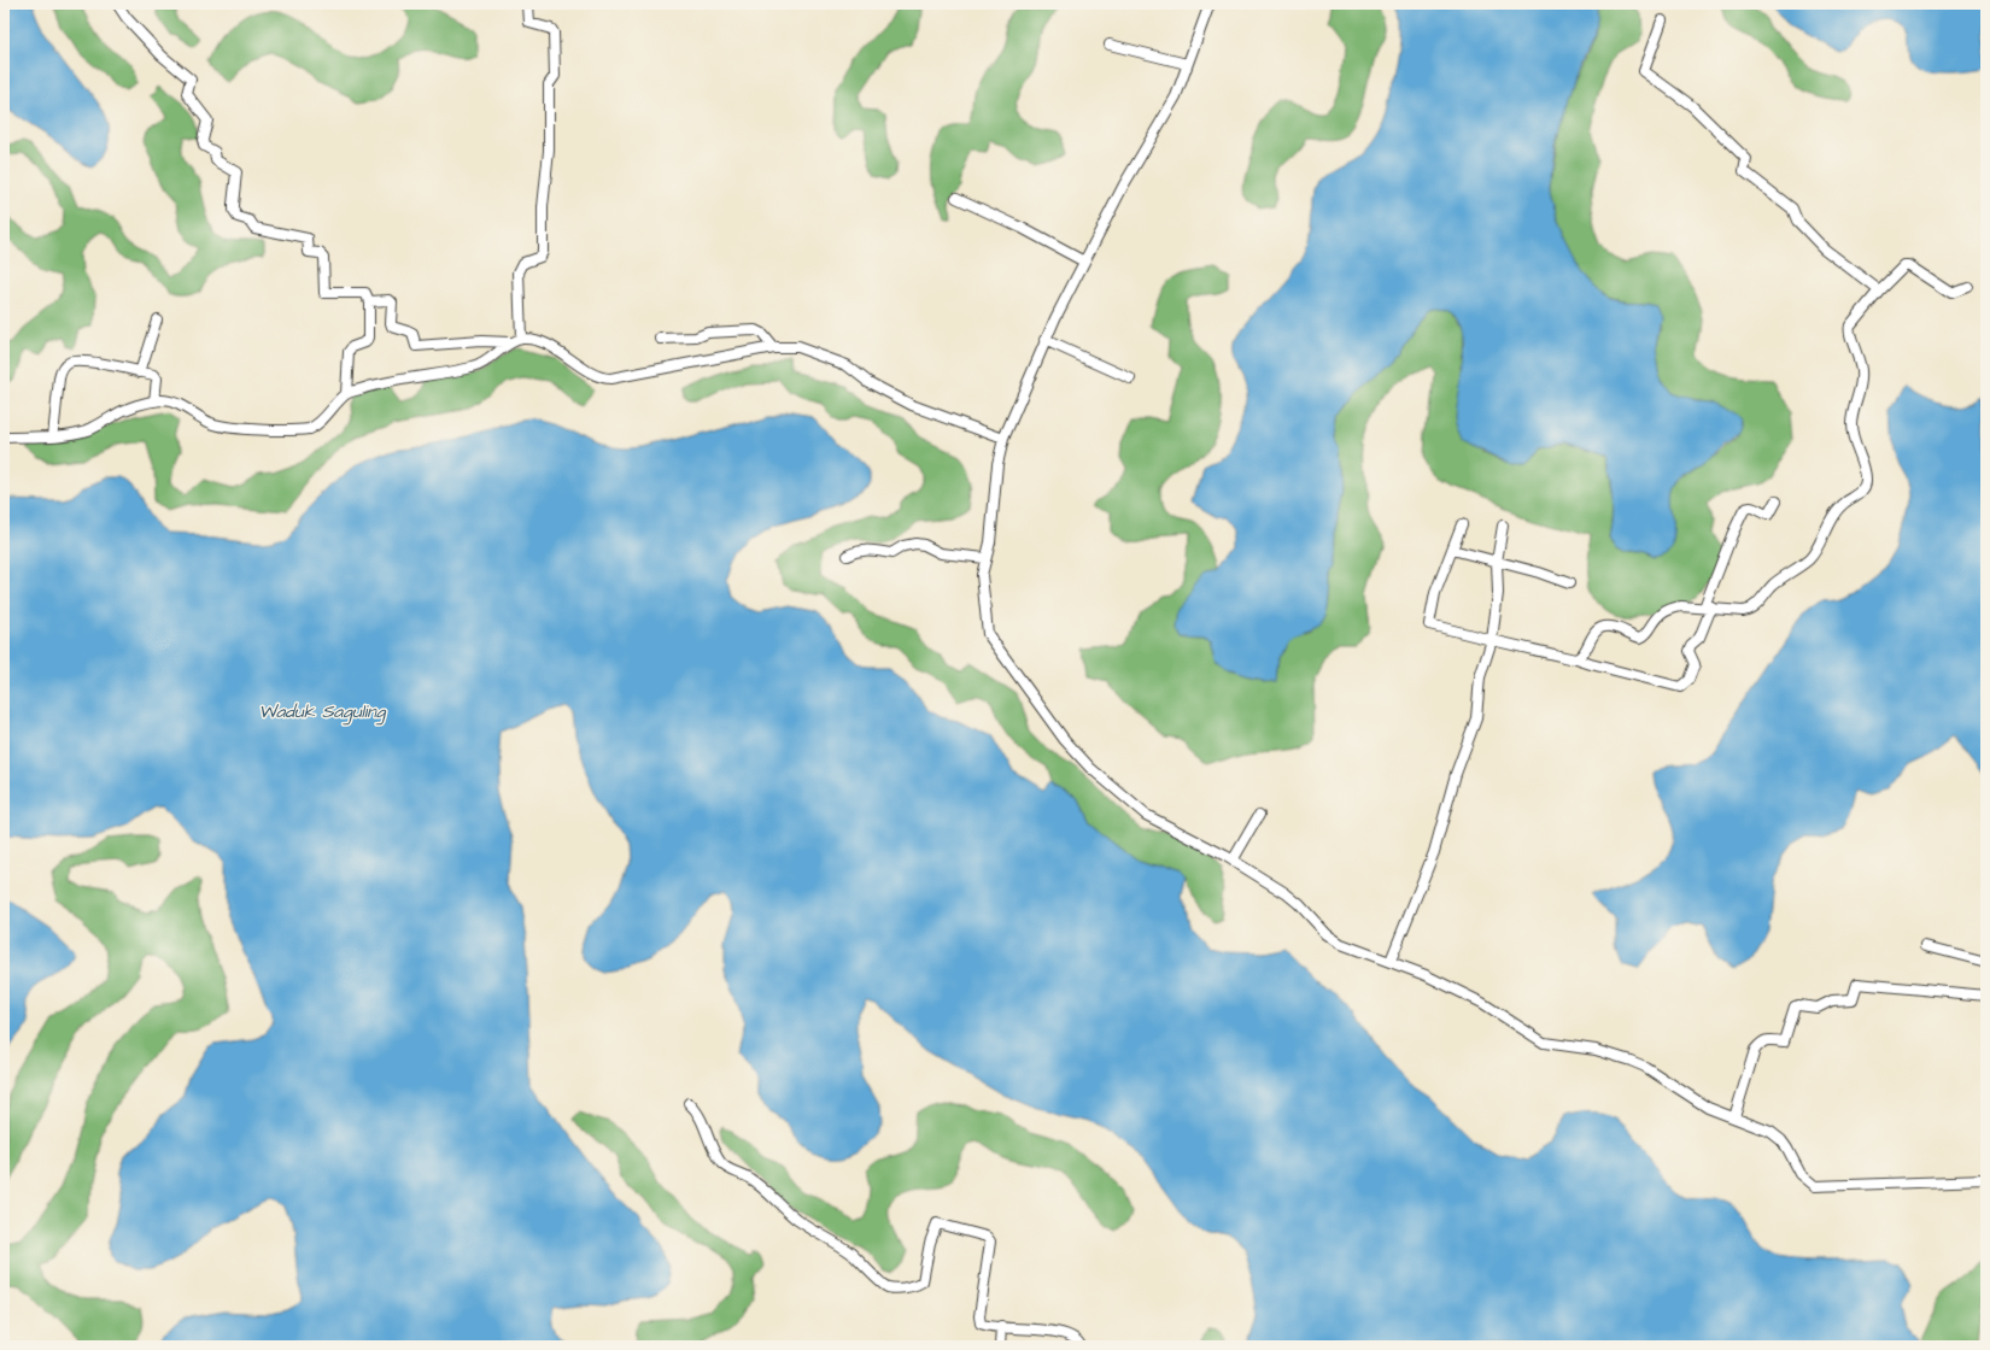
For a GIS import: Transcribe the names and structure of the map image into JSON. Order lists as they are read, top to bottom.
{
  "water": ["Waduk Saguling"]
}
